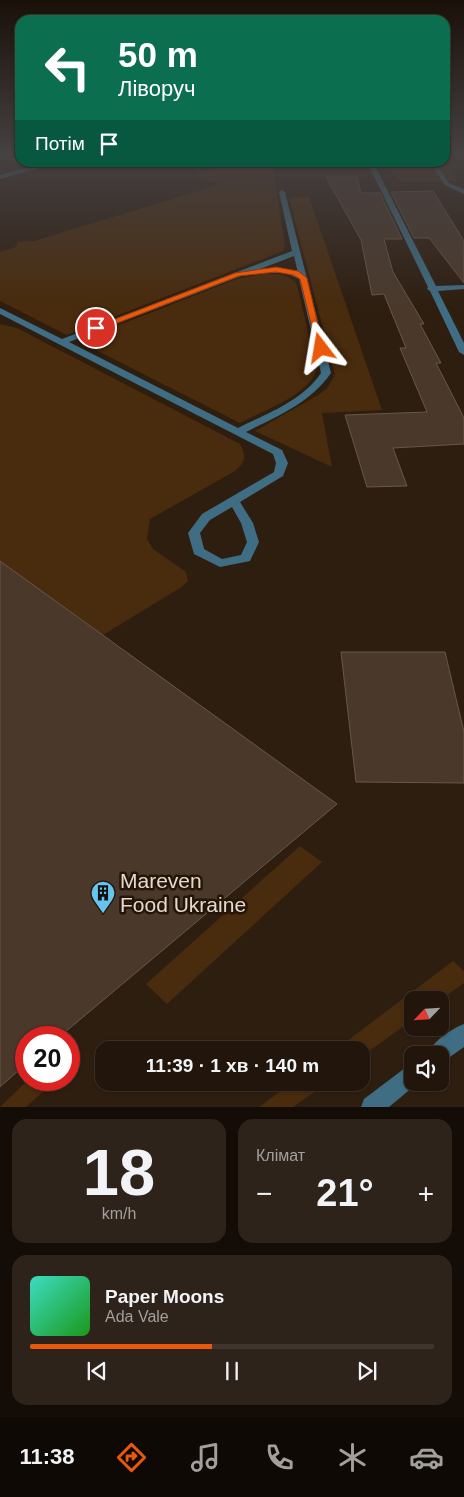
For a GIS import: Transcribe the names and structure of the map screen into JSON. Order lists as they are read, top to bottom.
{
  "places": {
    "building": ["Mareven Food Ukraine"]
  },
  "north": "bottom left",
  "page": {
    "turn": ["50 m", "Ліворуч"],
    "then": "Потім",
    "limit": "20",
    "trip": "11:39 · 1 хв · 140 m",
    "tile": [
      ["18", "km/h"],
      "Клімат"
    ],
    "heat": ["−", "21°", "+"],
    "song": ["Paper Moons", "Ada Vale"],
    "tabs": "11:38"
  }
}
